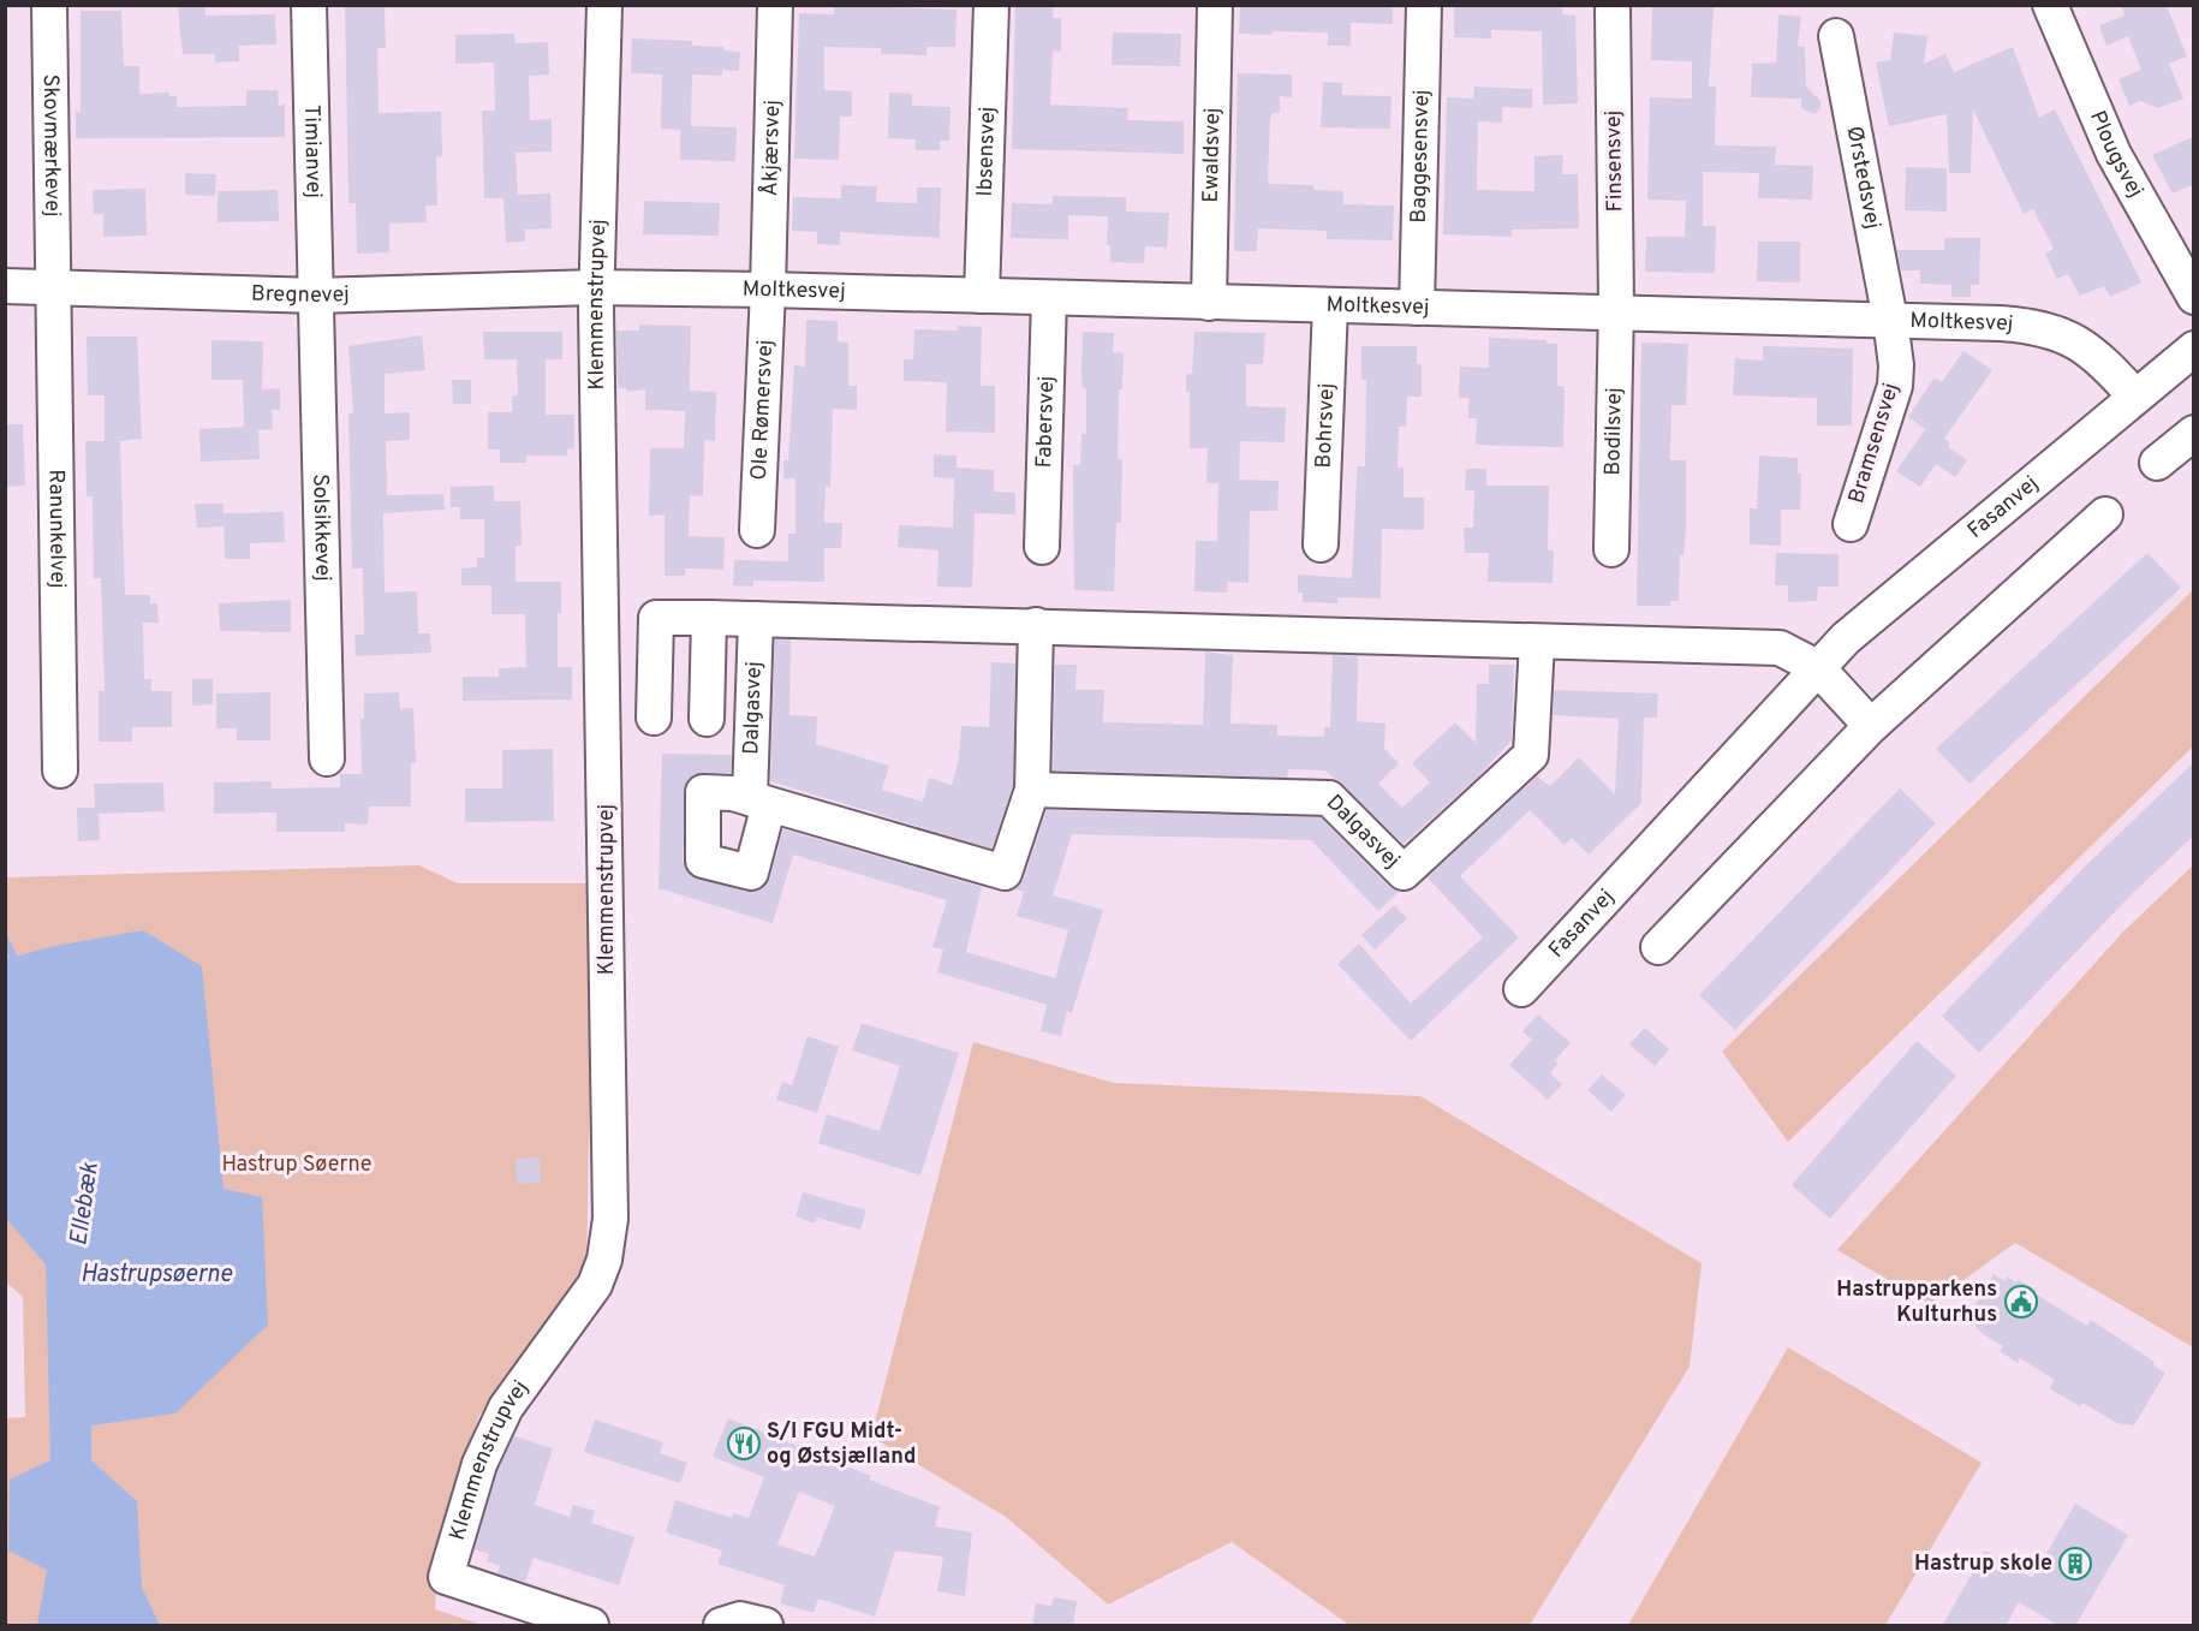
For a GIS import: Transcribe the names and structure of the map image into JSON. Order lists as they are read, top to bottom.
{
  "streets": {
    "street": [
      "Skovmærkevej",
      "Åkjærsvej",
      "Timianvej",
      "Ibsensvej",
      "Ewaldsvej",
      "Plougsvej",
      "Baggesensvej",
      "Finsensvej",
      "Ørstedsvej",
      "Moltkesvej",
      "Bregnevej",
      "Klemmenstrupvej",
      "Ole Rømersvej",
      "Fabersvej",
      "Bohrsvej",
      "Bodilsvej",
      "Bramsensvej",
      "Fasanvej",
      "Solsikkevej",
      "Ranunkelvej",
      "Dalgasvej"
    ]
  },
  "crossings": [
    ["Skovmærkevej", "Bregnevej"],
    ["Skovmærkevej", "Ranunkelvej"],
    ["Åkjærsvej", "Moltkesvej"],
    ["Åkjærsvej", "Ole Rømersvej"],
    ["Timianvej", "Bregnevej"],
    ["Timianvej", "Solsikkevej"],
    ["Ibsensvej", "Moltkesvej"],
    ["Ewaldsvej", "Moltkesvej"],
    ["Baggesensvej", "Moltkesvej"],
    ["Finsensvej", "Moltkesvej"],
    ["Finsensvej", "Bodilsvej"],
    ["Ørstedsvej", "Moltkesvej"],
    ["Ørstedsvej", "Bramsensvej"],
    ["Moltkesvej", "Bregnevej"],
    ["Moltkesvej", "Klemmenstrupvej"],
    ["Moltkesvej", "Ole Rømersvej"],
    ["Moltkesvej", "Fabersvej"],
    ["Moltkesvej", "Bohrsvej"],
    ["Moltkesvej", "Bodilsvej"],
    ["Moltkesvej", "Bramsensvej"],
    ["Moltkesvej", "Fasanvej"],
    ["Bregnevej", "Klemmenstrupvej"],
    ["Bregnevej", "Solsikkevej"],
    ["Bregnevej", "Ranunkelvej"]
  ],
  "water": ["Ellebæk", "Hastrupsøerne"],
  "parks": ["Hastrup Søerne"],
  "places": {
    "public building": ["Hastrupparkens Kulturhus"],
    "restaurant": ["S/I FGU Midt- og Østsjælland"],
    "building": ["Hastrup skole"]
  }
}
